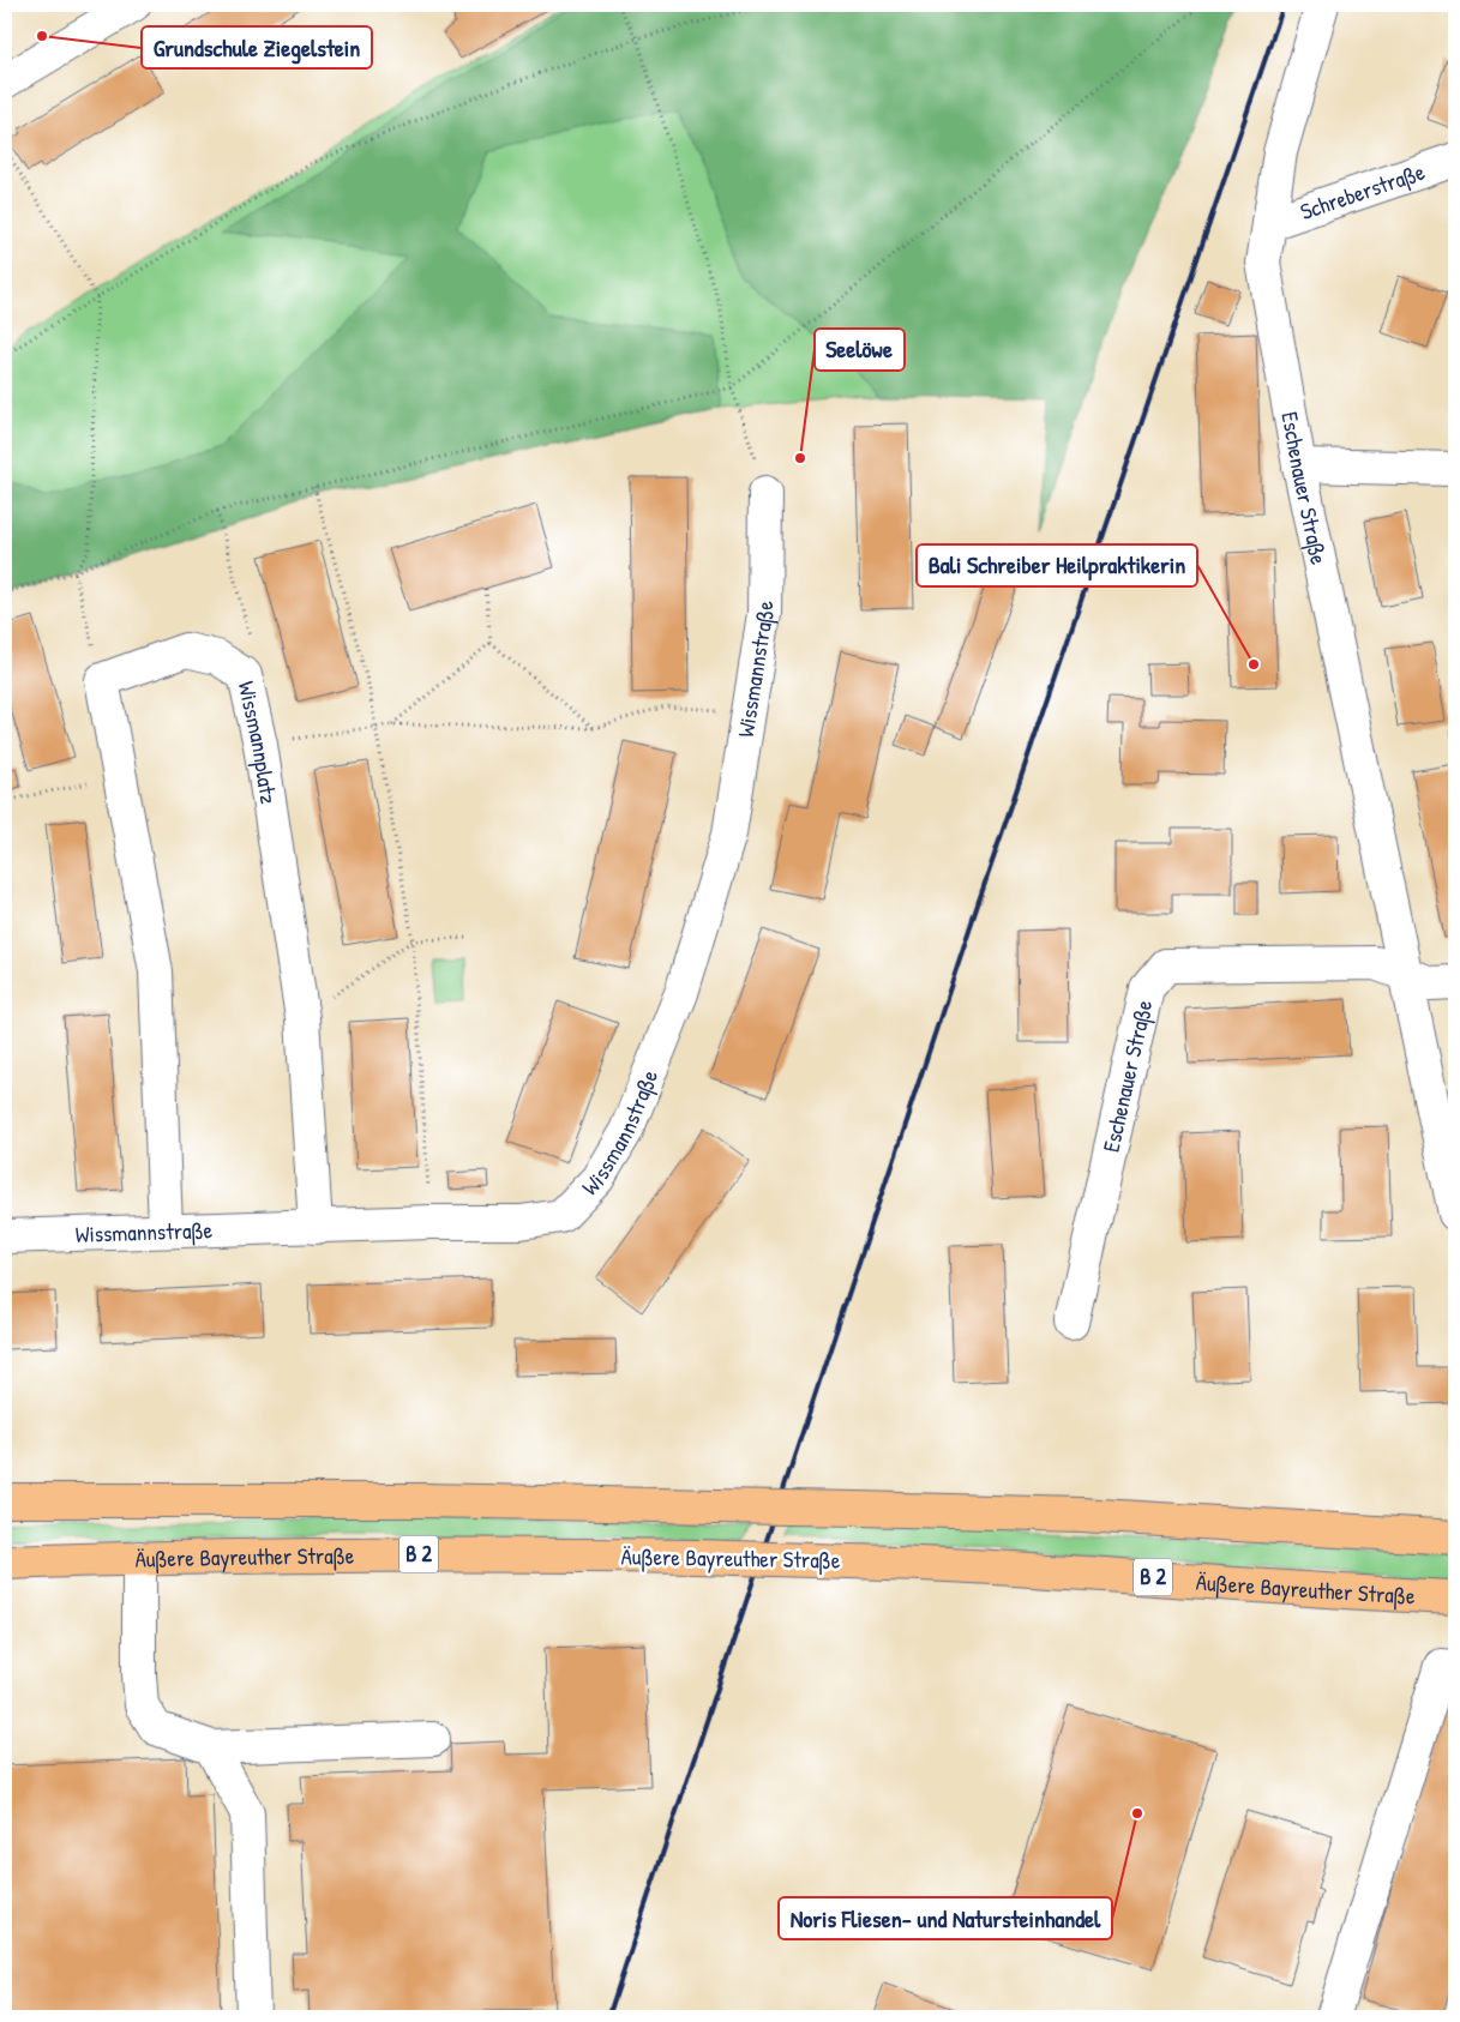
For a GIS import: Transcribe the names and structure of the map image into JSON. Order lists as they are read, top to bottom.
{
  "streets": {
    "main road": ["B 2", "Äußere Bayreuther Straße"],
    "street": [
      "Schreberstraße",
      "Eschenauer Straße",
      "Wissmannstraße",
      "Wissmannplatz"
    ]
  },
  "crossings": [
    ["Schreberstraße", "Eschenauer Straße"],
    ["Wissmannstraße", "Wissmannplatz"]
  ],
  "places": [
    "Grundschule Ziegelstein",
    "Seelöwe",
    "Bali Schreiber Heilpraktikerin",
    "Noris Fliesen- und Natursteinhandel"
  ]
}
